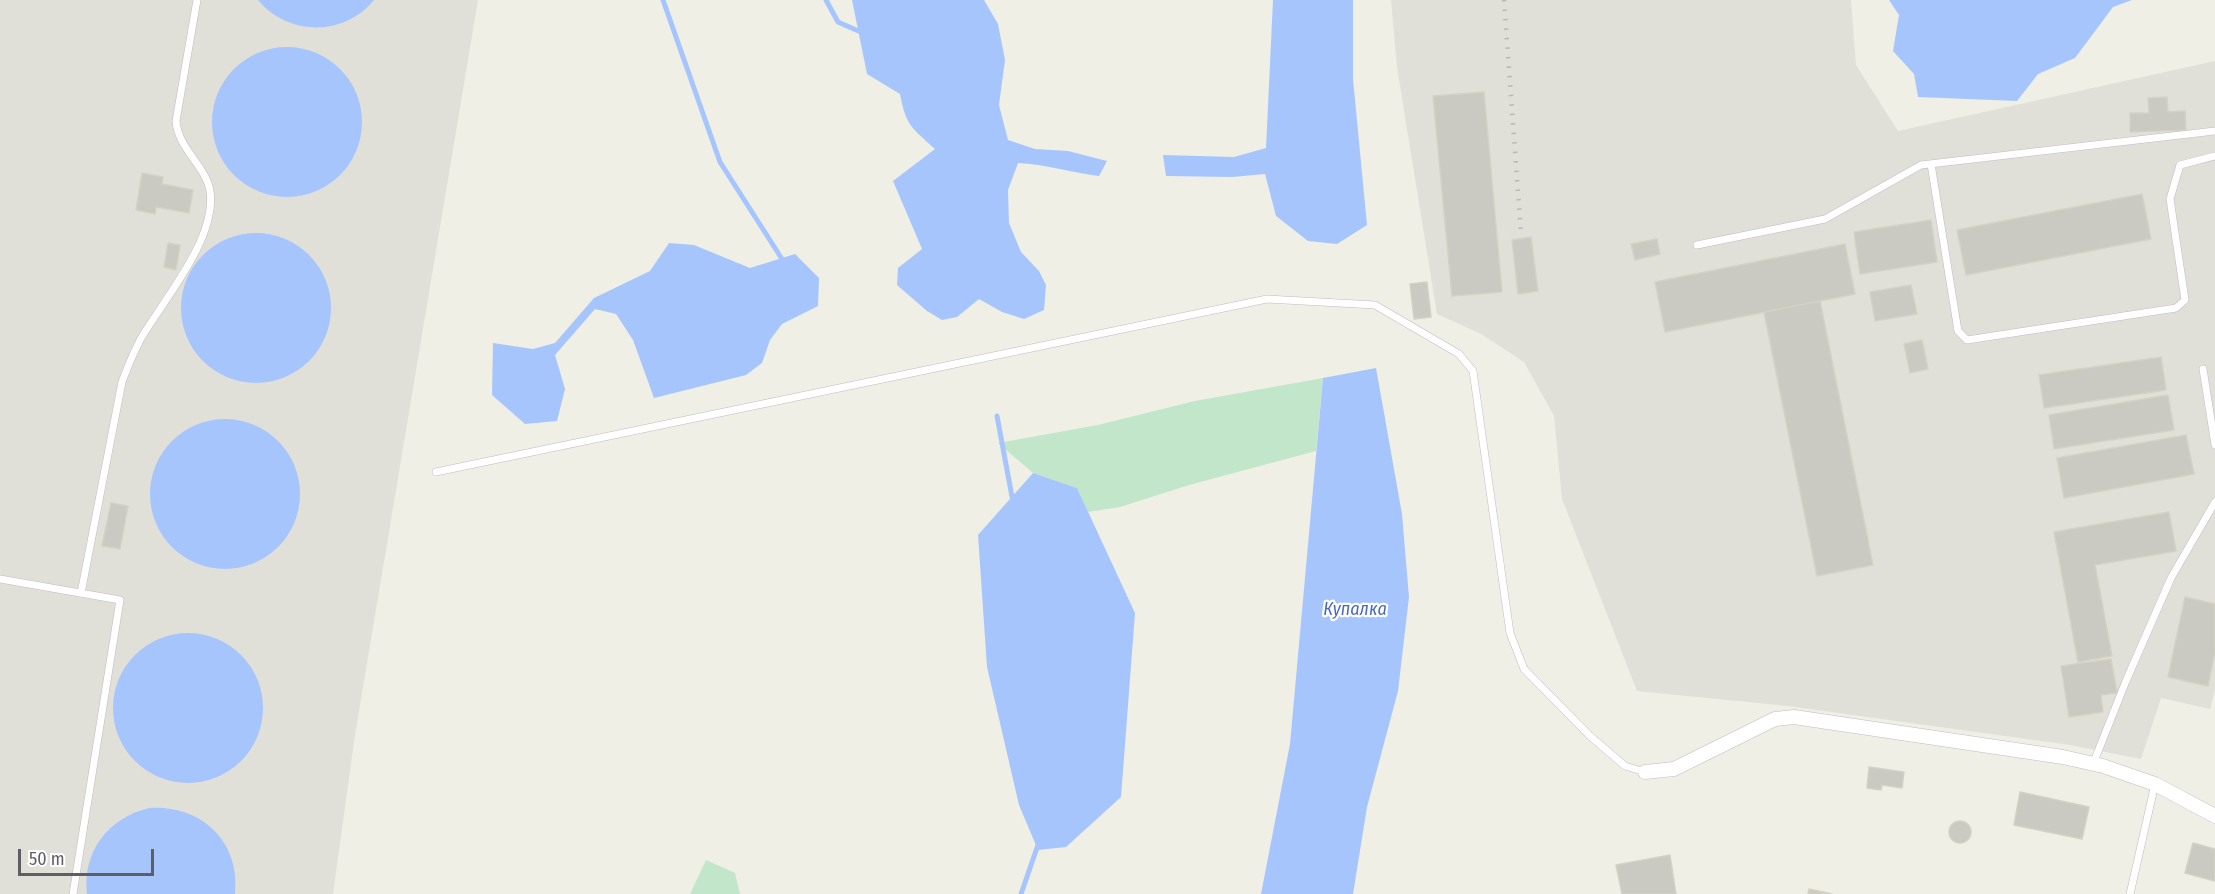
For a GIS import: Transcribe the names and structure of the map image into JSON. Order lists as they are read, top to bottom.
{
  "water": ["Купалка"],
  "scale_bar": "50 m"
}
